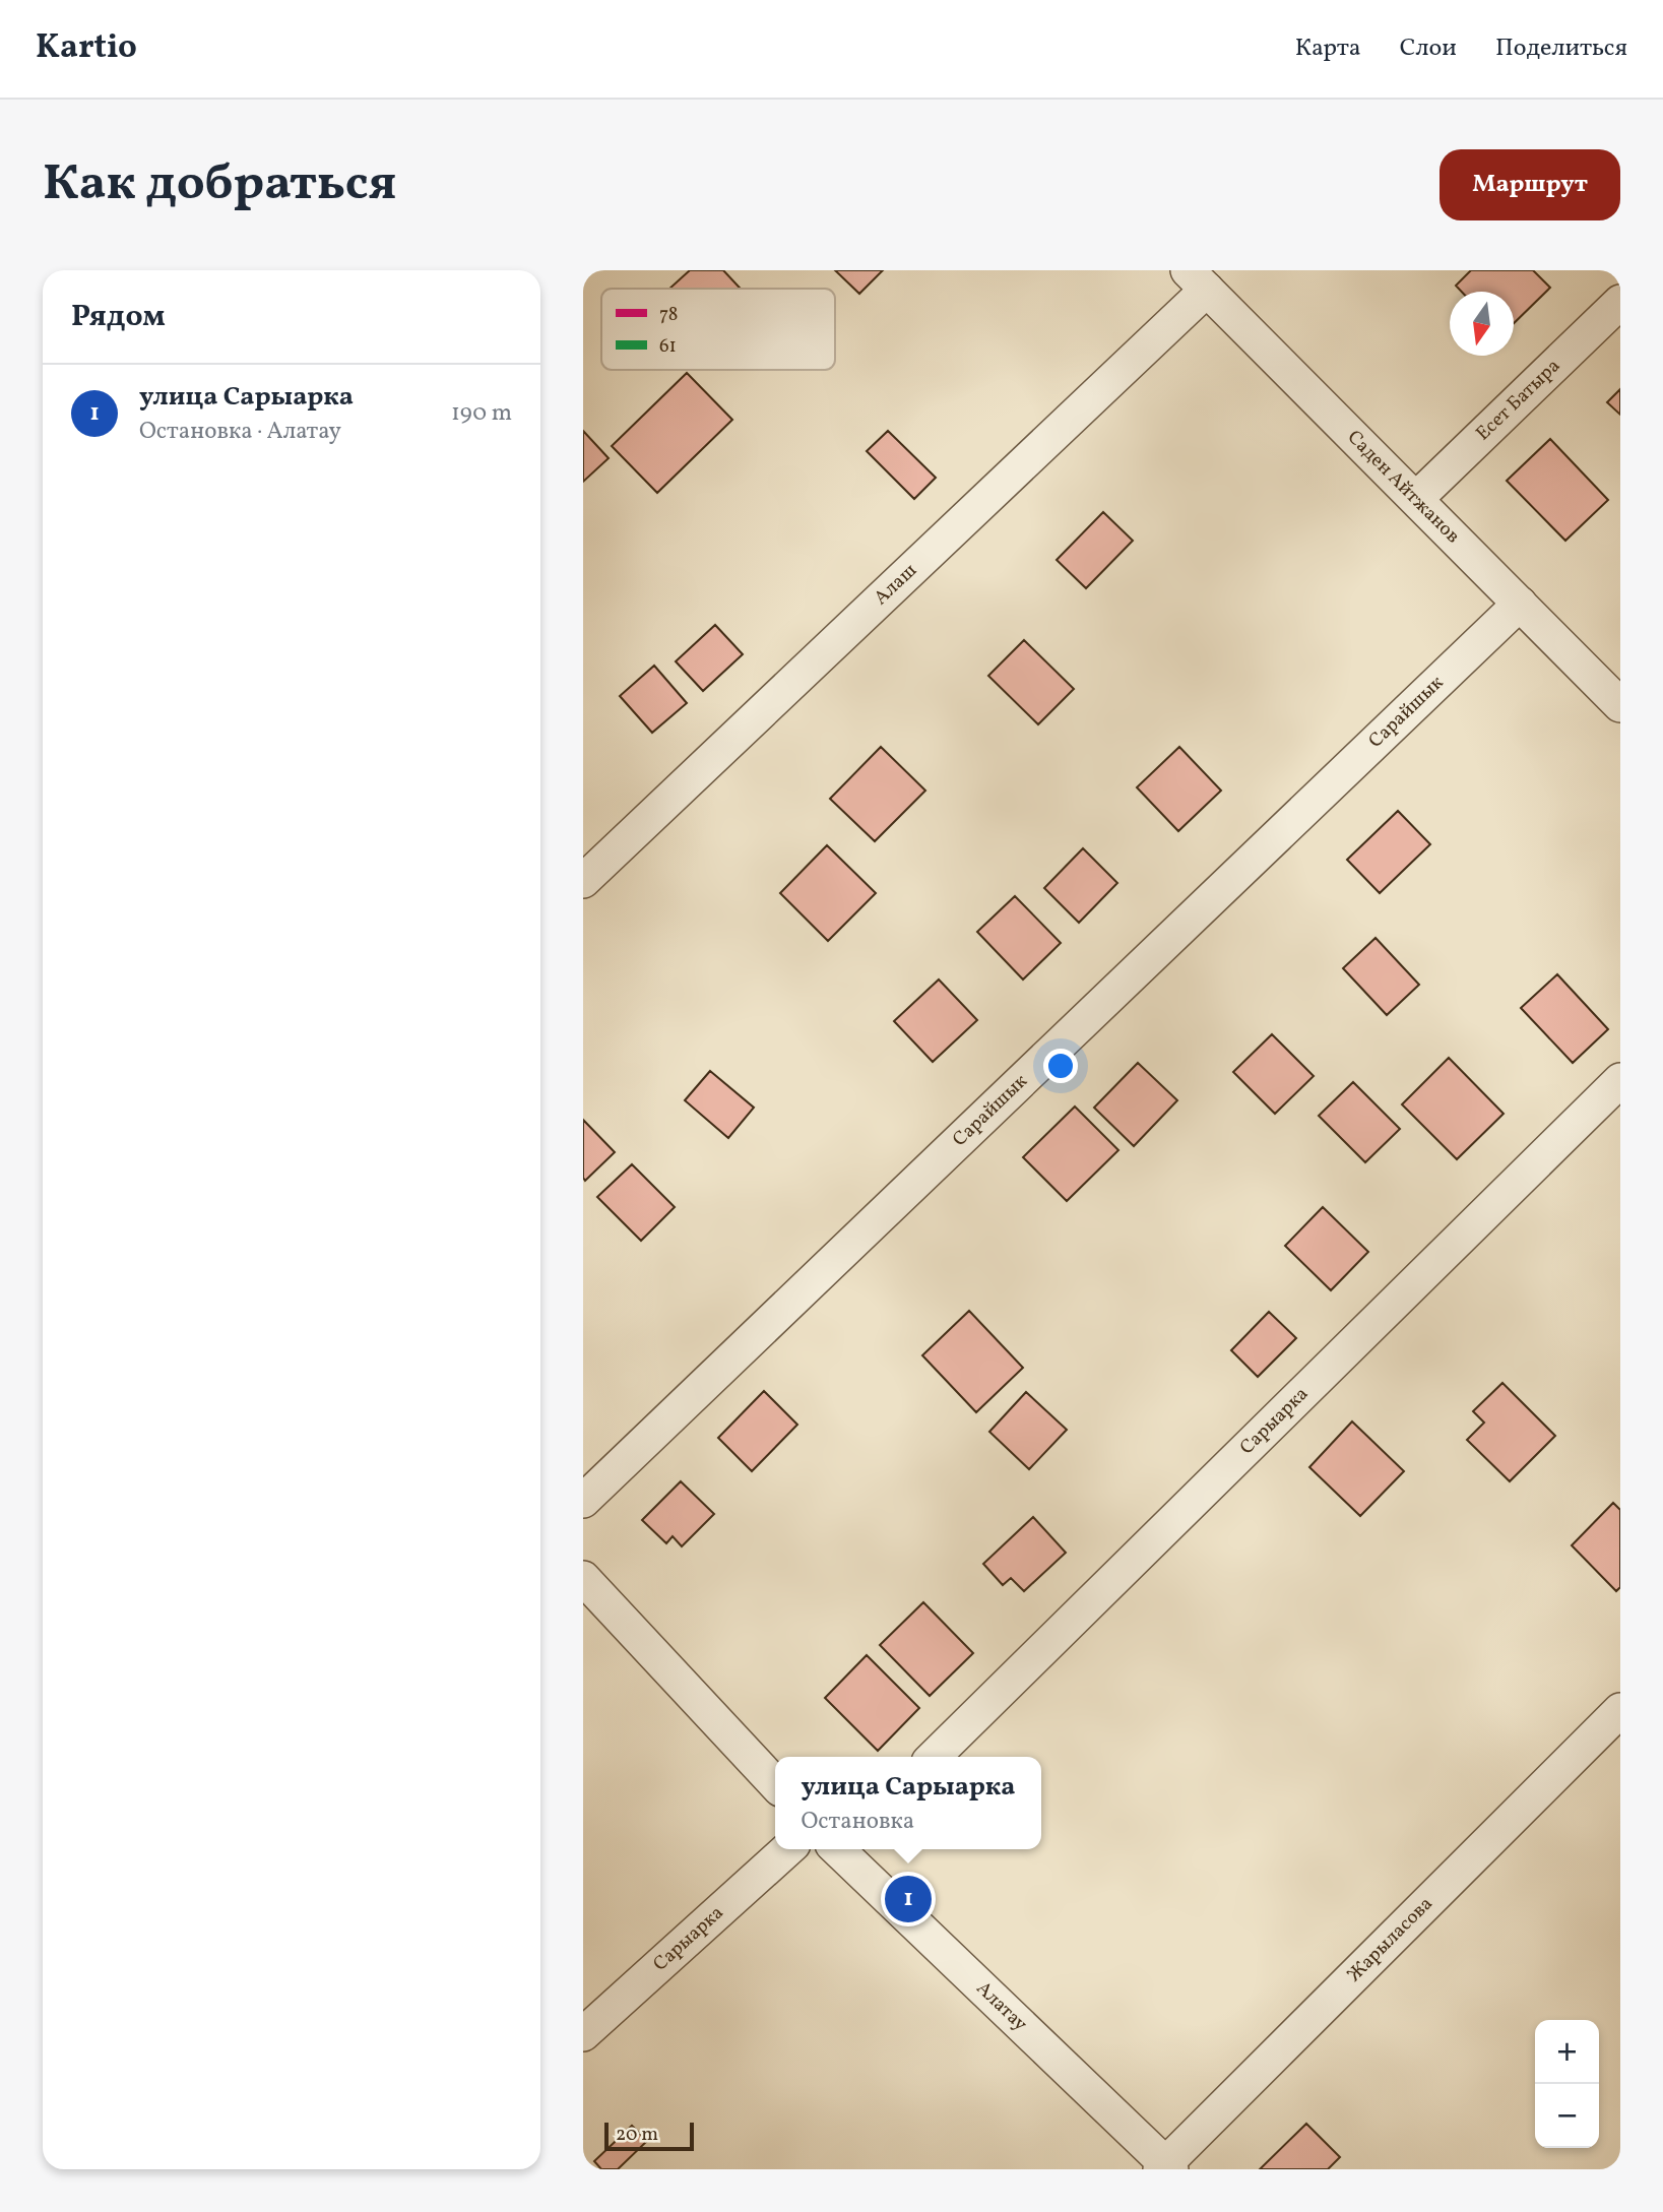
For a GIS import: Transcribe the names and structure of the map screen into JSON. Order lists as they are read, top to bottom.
{
  "streets": {
    "street": [
      "Есет Батыра",
      "Саден Айтжанов",
      "Алаш",
      "Сарайшык",
      "Сарыарка",
      "Жарыласова",
      "Алатау"
    ]
  },
  "crossings": [
    ["Есет Батыра", "Саден Айтжанов"],
    ["Саден Айтжанов", "Алаш"],
    ["Саден Айтжанов", "Сарайшык"],
    ["Жарыласова", "Алатау"]
  ],
  "legend": ["78", "61"],
  "scale_bar": "20 m",
  "north": "bottom",
  "page": {
    "header": "Kartio",
    "nav": ["Карта", "Слои", "Поделиться"],
    "buttons": "Маршрут",
    "title": "Как добраться",
    "heading": "Рядом",
    "list": [
      {
        "mark": "1",
        "name": "улица Сарыарка",
        "note": "Остановка · Алатау",
        "value": "190 m"
      }
    ],
    "popup": ["улица Сарыарка", "Остановка"],
    "pins": "1",
    "map_buttons": ["+", "−"],
    "scale": "20 m"
  }
}
